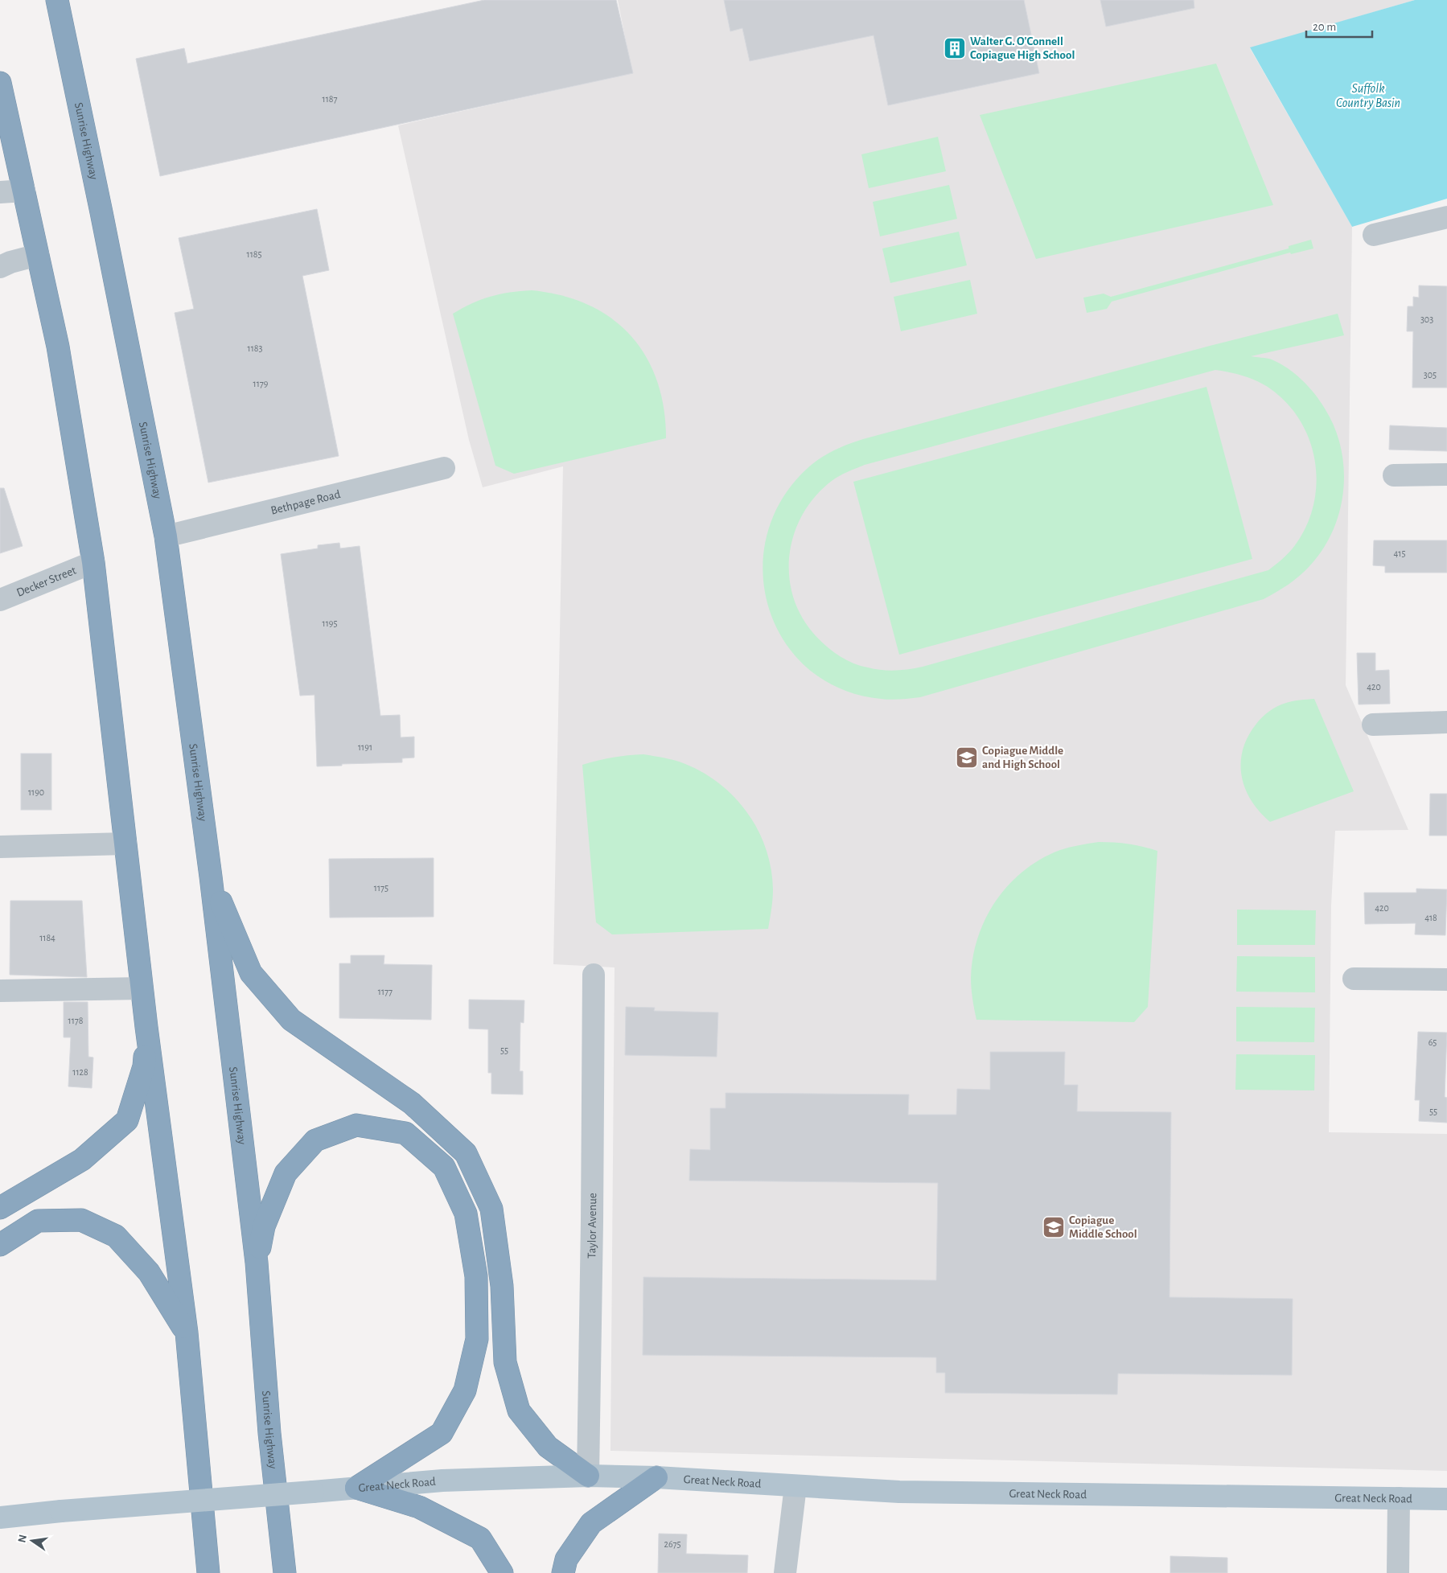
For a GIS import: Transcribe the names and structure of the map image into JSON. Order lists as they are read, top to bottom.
{
  "streets": {
    "highway": ["Sunrise Highway"],
    "main road": ["Great Neck Road"],
    "street": ["Bethpage Road", "Decker Street", "Taylor Avenue"]
  },
  "crossings": [
    ["Sunrise Highway", "Bethpage Road"],
    ["Taylor Avenue", "Great Neck Road"]
  ],
  "water": ["Suffolk Country Basin"],
  "places": {
    "building": ["Walter G. O'Connell Copiague High School"],
    "school or university": ["Copiague Middle and High School", "Copiague Middle School"]
  },
  "house_numbers": [
    "1187",
    "1185",
    "303",
    "1183",
    "305",
    "1179",
    "415",
    "1195",
    "420",
    "1191",
    "1190",
    "1175",
    "420",
    "418",
    "1184",
    "1177",
    "1178",
    "65",
    "55",
    "1128",
    "55",
    "2675"
  ],
  "scale_bar": "20 m",
  "north": "left"
}
